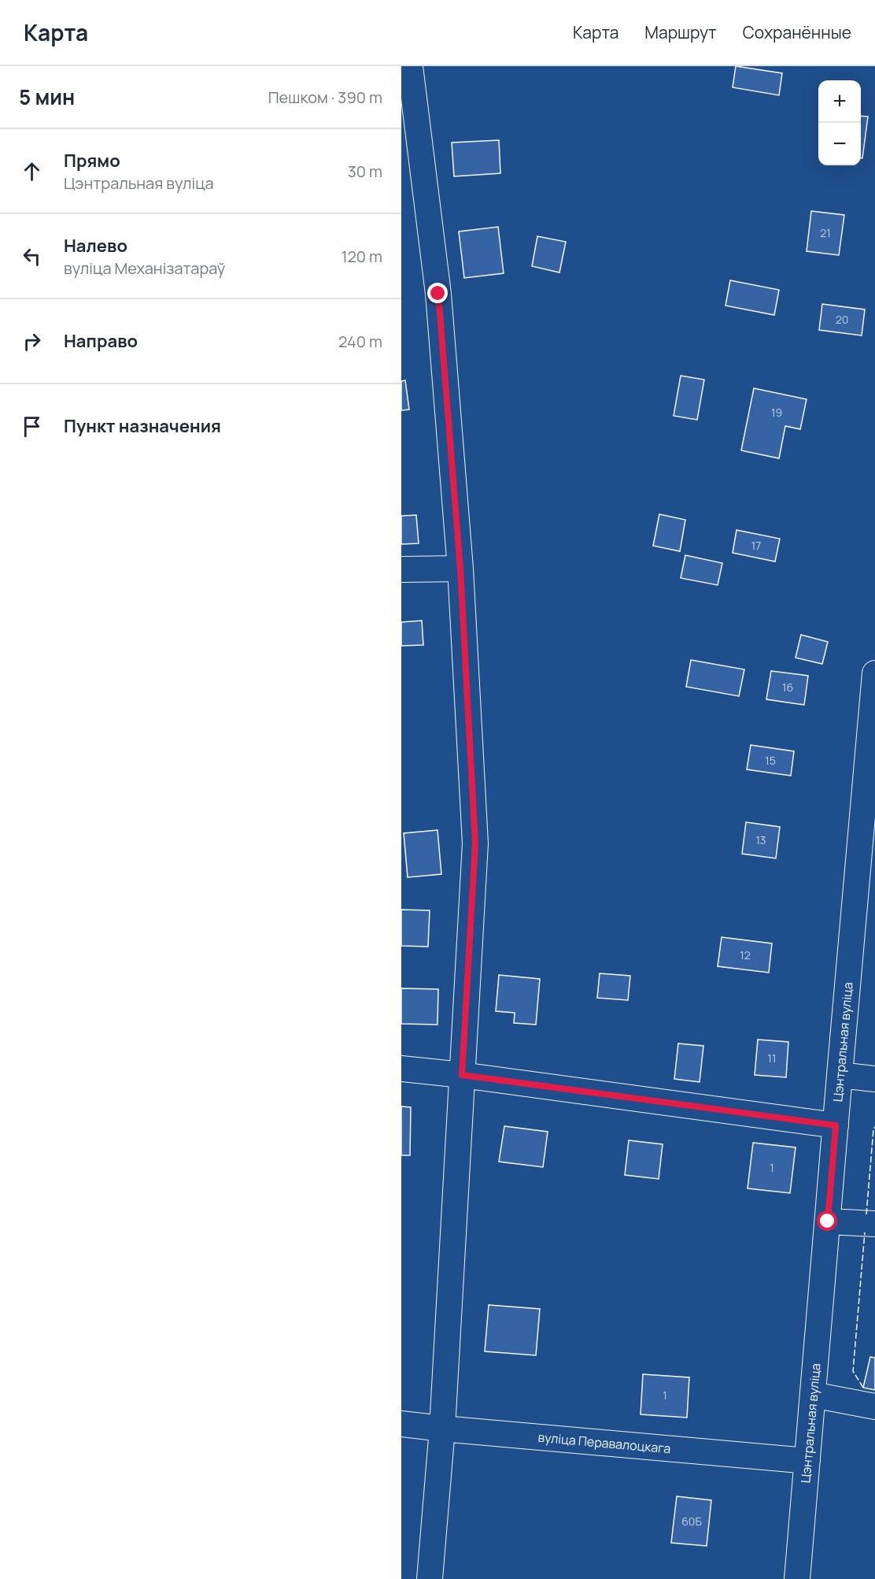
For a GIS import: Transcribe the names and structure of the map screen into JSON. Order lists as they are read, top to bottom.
{
  "streets": {
    "street": ["Цэнтральная вуліца", "вуліца Перавалоцкага"]
  },
  "crossings": [
    ["Цэнтральная вуліца", "вуліца Перавалоцкага"]
  ],
  "house_numbers": [
    "21",
    "20",
    "19",
    "17",
    "16",
    "15",
    "13",
    "12",
    "11",
    "1",
    "1",
    "60Б"
  ],
  "page": {
    "header": "Карта",
    "nav": ["Карта", "Маршрут", "Сохранённые"],
    "heading": ["5 мин", "Пешком · 390 m"],
    "map_buttons": ["+", "−"],
    "list": [
      ["Прямо", "Цэнтральная вуліца", "30 m"],
      ["Налево", "вуліца Механізатараў", "120 m"],
      ["Направо", "240 m"],
      "Пункт назначения"
    ]
  }
}
